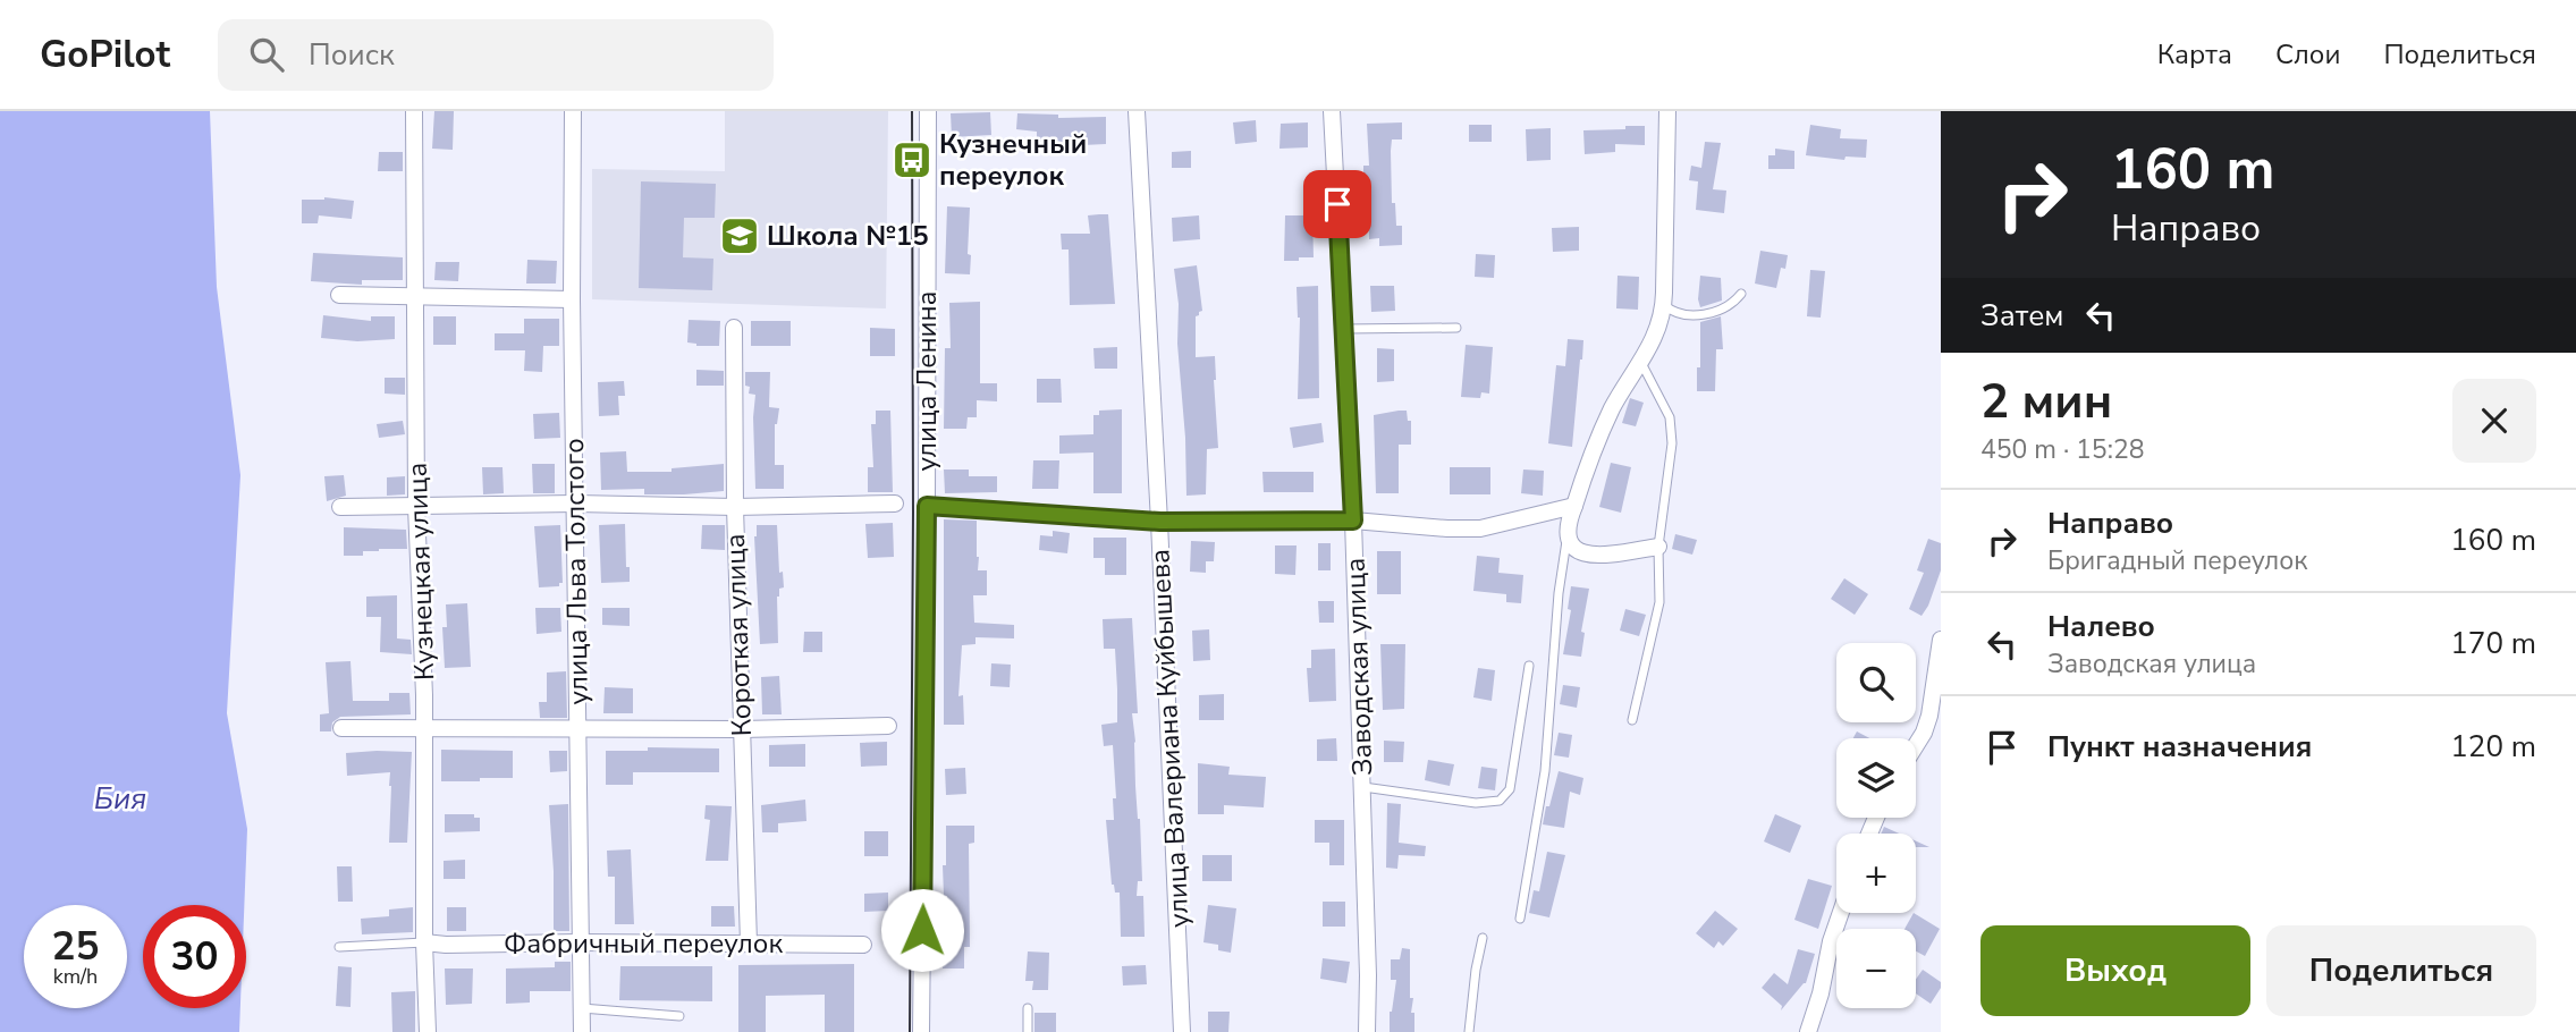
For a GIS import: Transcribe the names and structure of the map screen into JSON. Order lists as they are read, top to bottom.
{
  "streets": {
    "street": [
      "улица Ленина",
      "Кузнецкая улица",
      "улица Льва Толстого",
      "Короткая улица",
      "Заводская улица",
      "улица Валериана Куйбышева",
      "Фабричный переулок"
    ]
  },
  "crossings": [
    ["Кузнецкая улица", "Фабричный переулок"],
    ["улица Льва Толстого", "Фабричный переулок"],
    ["Короткая улица", "Фабричный переулок"]
  ],
  "water": ["Бия"],
  "places": {
    "bus stop": ["Кузнечный переулок"],
    "school or university": ["Школа №15"]
  },
  "page": {
    "header": "GoPilot",
    "search": "Поиск",
    "nav": ["Карта", "Слои", "Поделиться"],
    "turn": ["160 m", "Направо"],
    "then": "Затем",
    "heading": ["2 мин", "450 m · 15:28"],
    "list": [
      {
        "name": "Направо",
        "note": "Бригадный переулок",
        "value": "160 m"
      },
      {
        "name": "Налево",
        "note": "Заводская улица",
        "value": "170 m"
      },
      {
        "name": "Пункт назначения",
        "value": "120 m"
      }
    ],
    "map_buttons": ["+", "−"],
    "speed": "25 km/h",
    "limit": "30",
    "buttons": ["Выход", "Поделиться"]
  }
}
